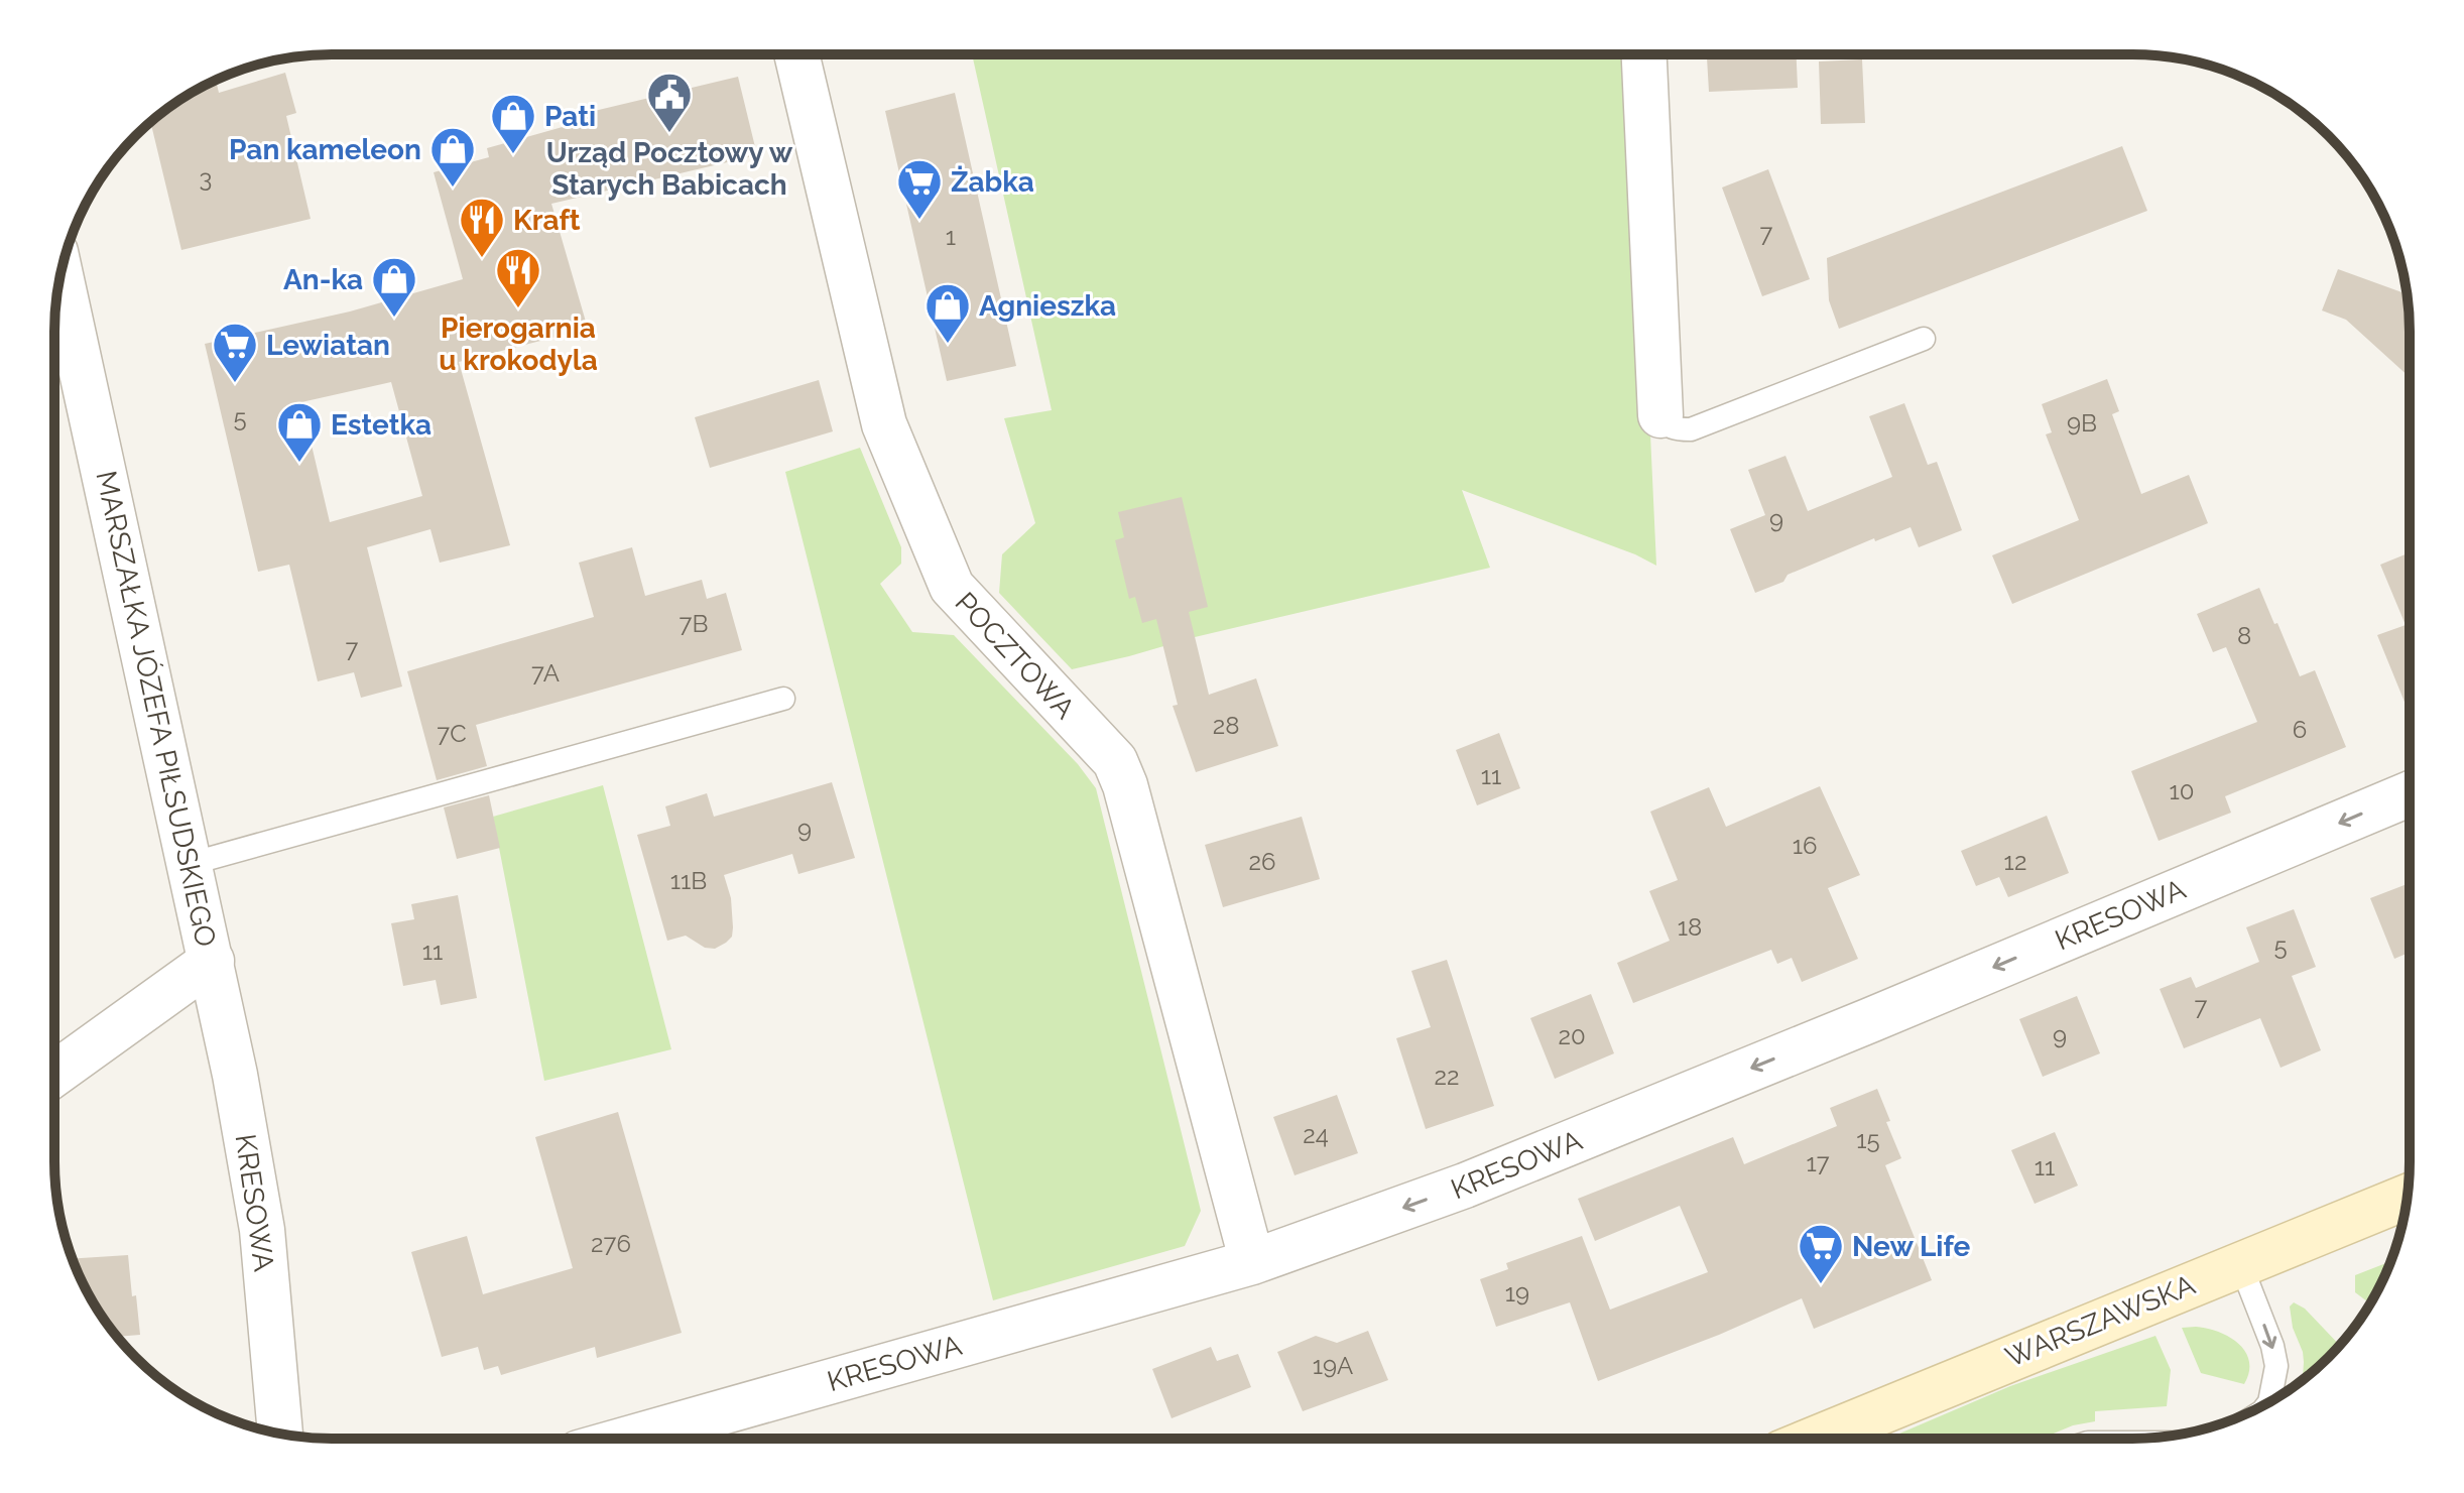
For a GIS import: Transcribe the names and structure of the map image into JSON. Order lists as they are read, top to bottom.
{
  "streets": {
    "main road": ["WARSZAWSKA"],
    "street": ["POCZTOWA", "MARSZAŁKA JÓZEFA PIŁSUDSKIEGO", "KRESOWA"]
  },
  "crossings": [
    ["POCZTOWA", "KRESOWA"],
    ["MARSZAŁKA JÓZEFA PIŁSUDSKIEGO", "KRESOWA"]
  ],
  "one_way": ["KRESOWA"],
  "places": {
    "public building": ["Urząd Pocztowy w Starych Babicach"],
    "shop": [
      "Pati",
      "Pan kameleon",
      "An-ka",
      "Agnieszka",
      "Estetka"
    ],
    "supermarket": ["Żabka", "Lewiatan", "New Life"],
    "restaurant": ["Kraft", "Pierogarnia u krokodyla"]
  },
  "house_numbers": [
    "3",
    "7",
    "1",
    "5",
    "9B",
    "9",
    "7B",
    "8",
    "7",
    "7A",
    "28",
    "6",
    "7C",
    "11",
    "10",
    "9",
    "16",
    "26",
    "12",
    "11B",
    "18",
    "5",
    "11",
    "7",
    "20",
    "9",
    "22",
    "24",
    "15",
    "17",
    "11",
    "276",
    "19",
    "19A"
  ]
}
